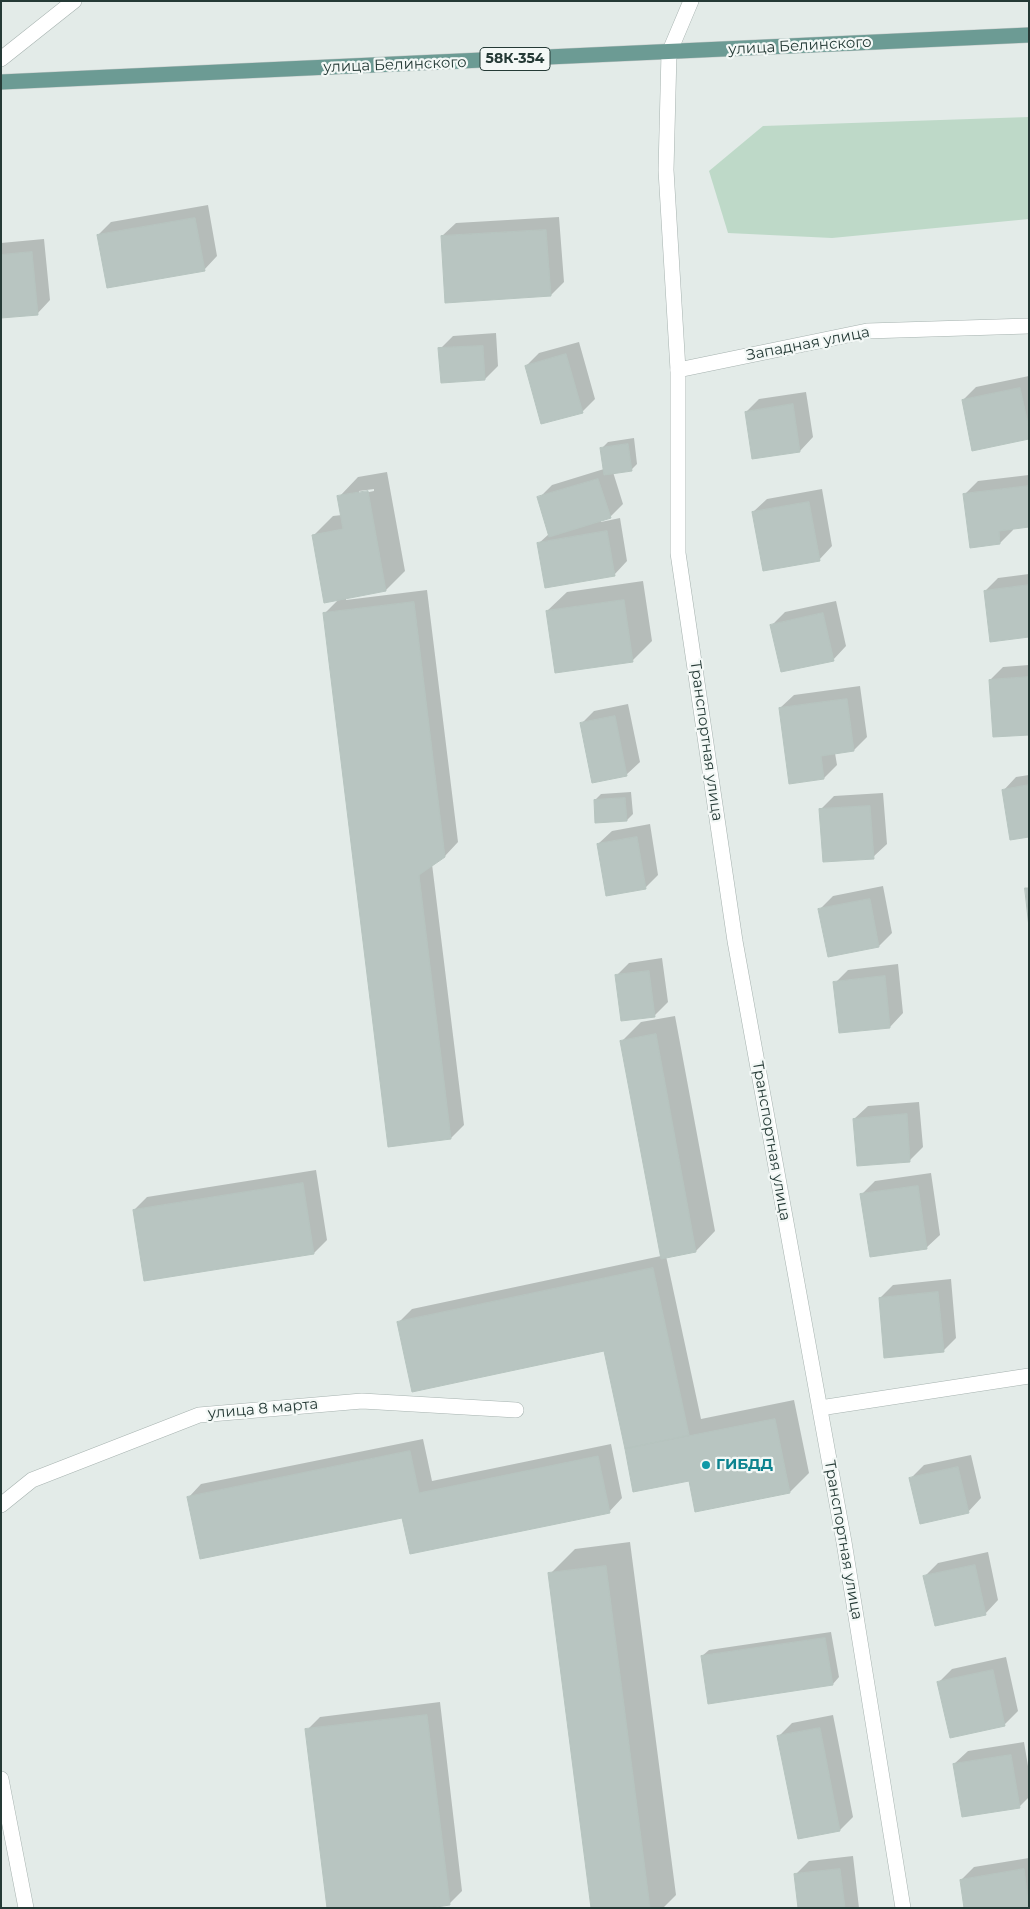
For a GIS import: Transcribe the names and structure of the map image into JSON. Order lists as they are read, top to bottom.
{
  "streets": {
    "main road": ["улица Белинского", "58К-354"],
    "street": ["Западная улица", "Транспортная улица", "улица 8 марта"]
  },
  "crossings": [
    ["улица Белинского", "Транспортная улица"],
    ["Западная улица", "Транспортная улица"]
  ],
  "places": ["ГИБДД"]
}
